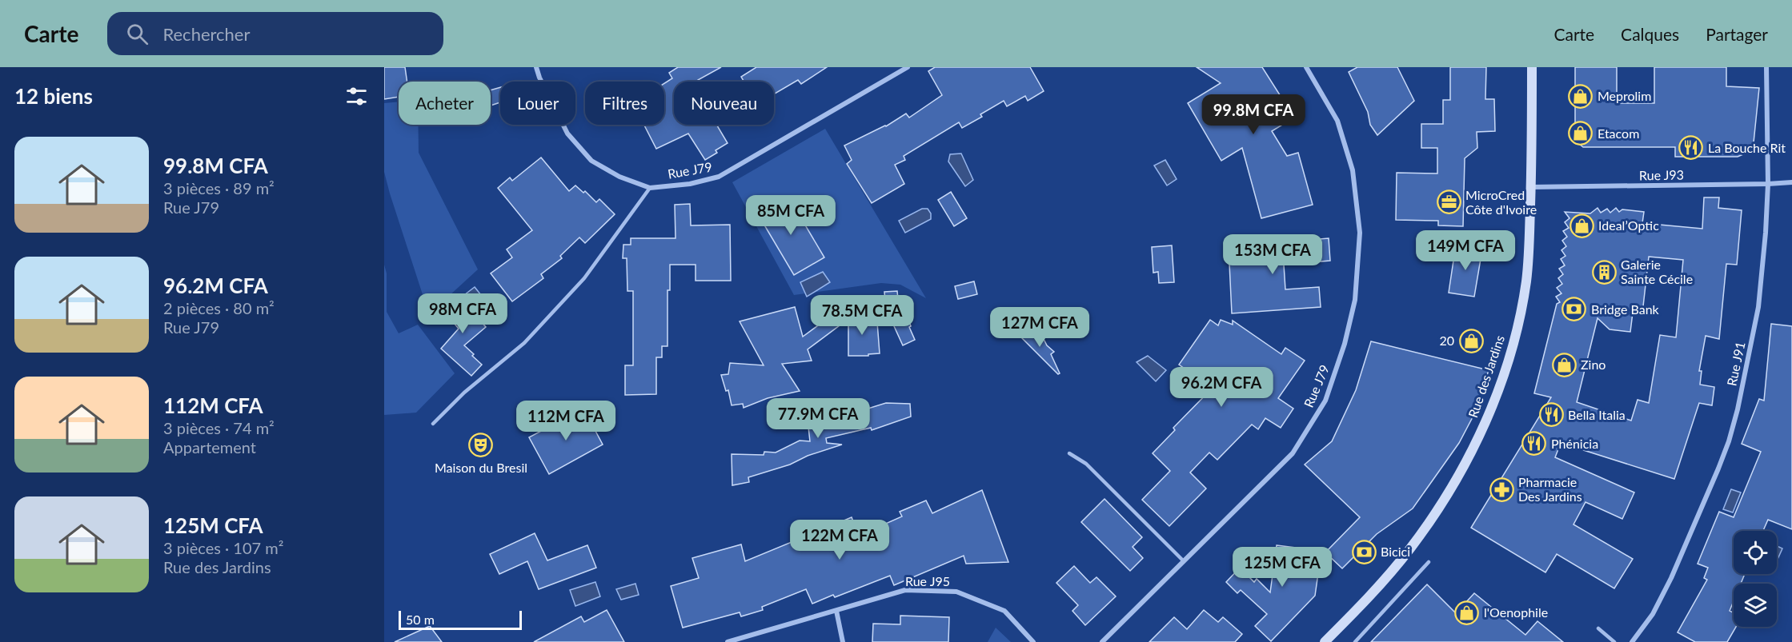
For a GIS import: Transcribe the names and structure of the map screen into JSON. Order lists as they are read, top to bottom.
{
  "streets": {
    "main road": ["Rue des Jardins"],
    "street": [
      "Rue J79",
      "Rue J93",
      "Rue J91",
      "Rue J95"
    ]
  },
  "crossings": [
    ["Rue J93", "Rue J91"],
    ["Rue J93", "Rue des Jardins"]
  ],
  "places": {
    "shop": [
      "Meprolim",
      "Etacom",
      "Ideal’Optic",
      "20",
      "Zino",
      "l'Oenophile"
    ],
    "restaurant": ["La Bouche Rit", "Bella Italia", "Phénicia"],
    "office": ["MicroCred Côte d'Ivoire"],
    "building": ["Galerie Sainte Cécile"],
    "bank": ["Bridge Bank", "Bicici"],
    "theatre": ["Maison du Bresil"],
    "pharmacy": ["Pharmacie Des Jardins"]
  },
  "scale_bar": "50 m",
  "page": {
    "header": "Carte",
    "search": "Rechercher",
    "nav": ["Carte", "Calques", "Partager"],
    "heading": "12 biens",
    "chip": [
      "Acheter",
      "Louer",
      "Filtres",
      "Nouveau"
    ],
    "price": [
      "99.8M CFA",
      "85M CFA",
      "149M CFA",
      "153M CFA",
      "98M CFA",
      "78.5M CFA",
      "127M CFA",
      "96.2M CFA",
      "77.9M CFA",
      "112M CFA",
      "122M CFA",
      "125M CFA"
    ],
    "list": [
      {
        "name": "99.8M CFA",
        "note": "3 pièces · 89 m² · Rue J79"
      },
      {
        "name": "96.2M CFA",
        "note": "2 pièces · 80 m² · Rue J79"
      },
      {
        "name": "112M CFA",
        "note": "3 pièces · 74 m² · Appartement"
      },
      {
        "name": "125M CFA",
        "note": "3 pièces · 107 m² · Rue des Jardins"
      }
    ],
    "scale": "50 m"
  }
}
